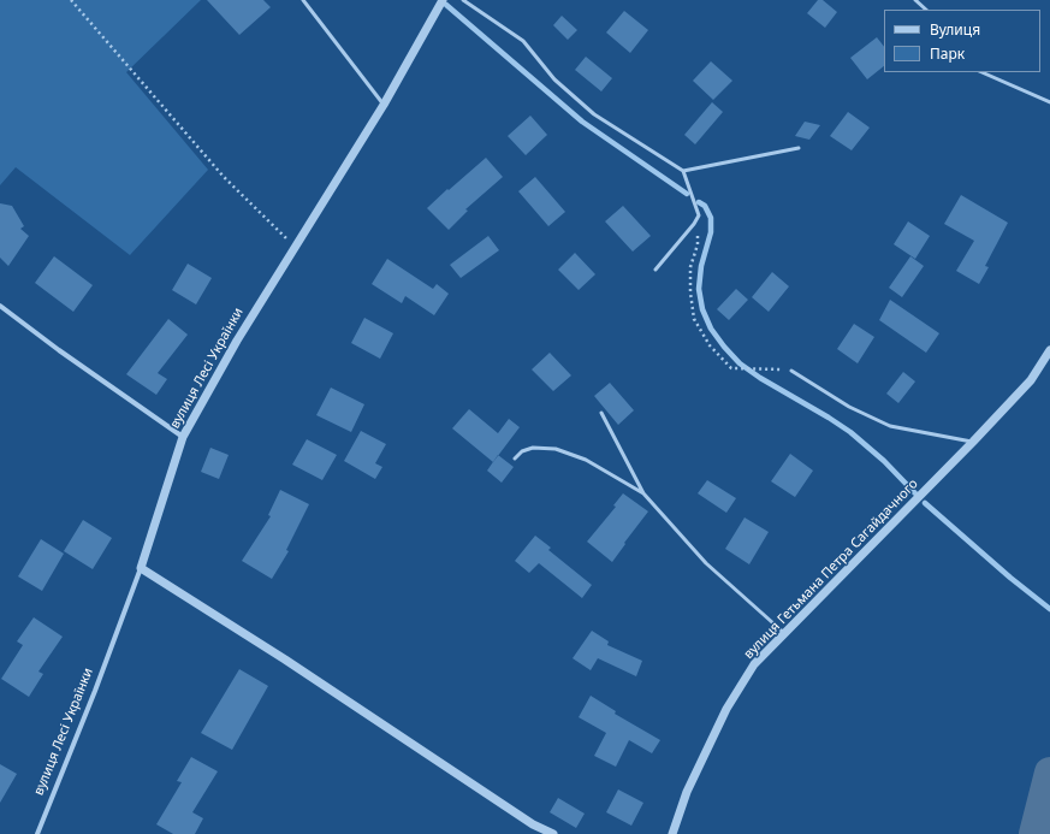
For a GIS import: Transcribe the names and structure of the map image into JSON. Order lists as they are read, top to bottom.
{
  "streets": {
    "street": ["вулиця Лесі Українки", "вулиця Гетьмана Петра Сагайдачного"]
  },
  "legend": ["Вулиця", "Парк"]
}
